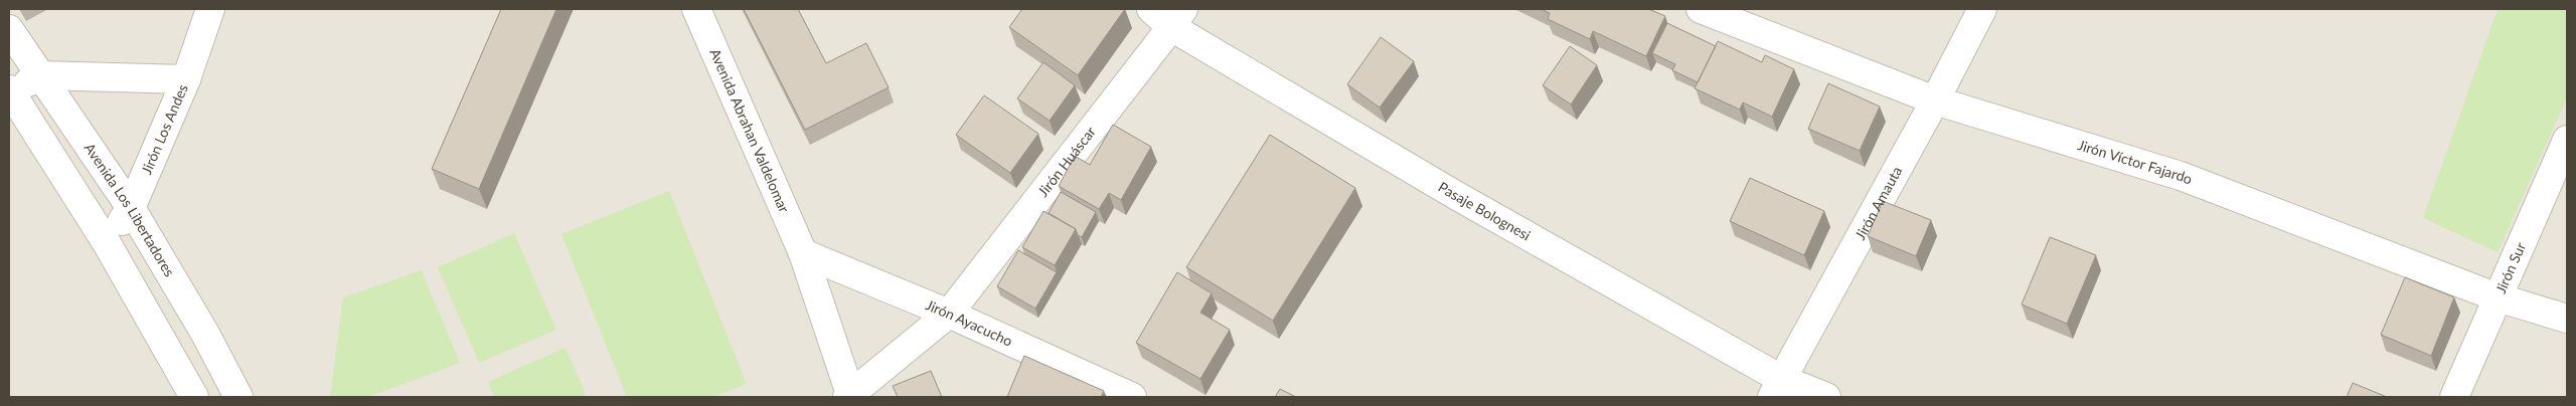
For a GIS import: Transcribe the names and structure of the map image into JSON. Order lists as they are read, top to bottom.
{
  "streets": {
    "street": [
      "Jirón Los Andes",
      "Avenida Abrahan Valdelomar",
      "Jirón Huáscar",
      "Jirón Víctor Fajardo",
      "Jirón Amauta",
      "Avenida Los Libertadores",
      "Pasaje Bolognesi",
      "Jirón Sur",
      "Jirón Ayacucho"
    ]
  },
  "crossings": [
    ["Jirón Los Andes", "Avenida Los Libertadores"],
    ["Avenida Abrahan Valdelomar", "Jirón Huáscar"],
    ["Avenida Abrahan Valdelomar", "Jirón Ayacucho"],
    ["Jirón Huáscar", "Pasaje Bolognesi"],
    ["Jirón Huáscar", "Jirón Ayacucho"],
    ["Jirón Víctor Fajardo", "Jirón Amauta"],
    ["Jirón Víctor Fajardo", "Jirón Sur"],
    ["Jirón Amauta", "Pasaje Bolognesi"]
  ]
}
